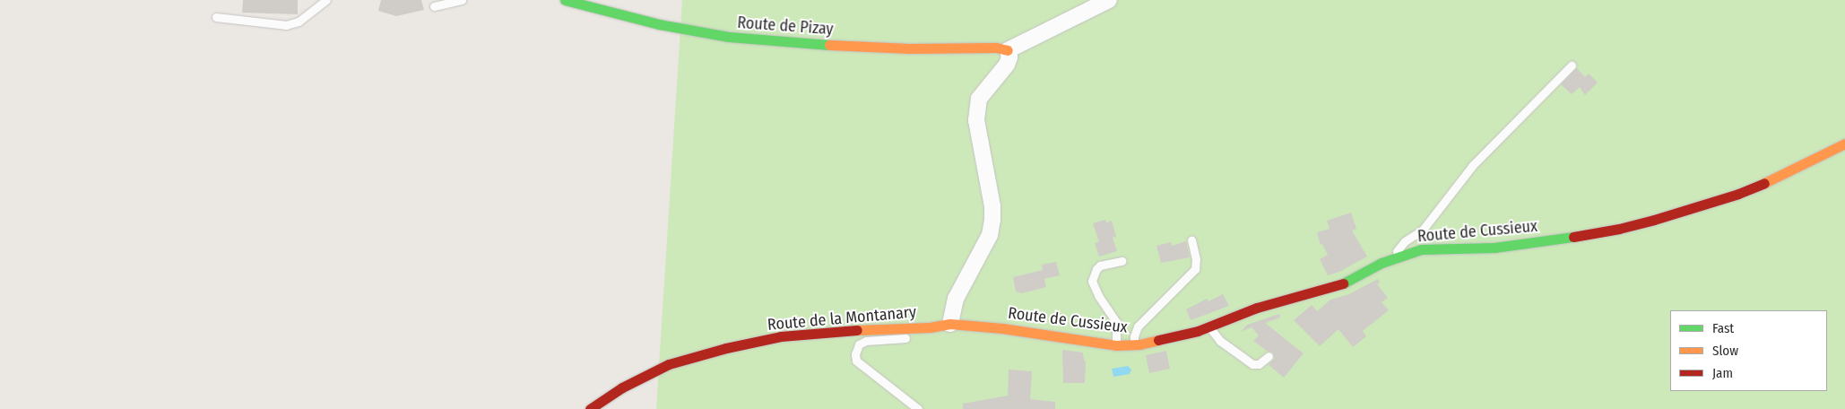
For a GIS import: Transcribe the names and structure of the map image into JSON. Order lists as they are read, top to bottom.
{
  "streets": {
    "street": ["Route de Pizay", "Route de Cussieux", "Route de la Montanary"]
  },
  "crossings": [
    ["Route de Cussieux", "Route de la Montanary"]
  ],
  "legend": ["Fast", "Slow", "Jam"]
}
